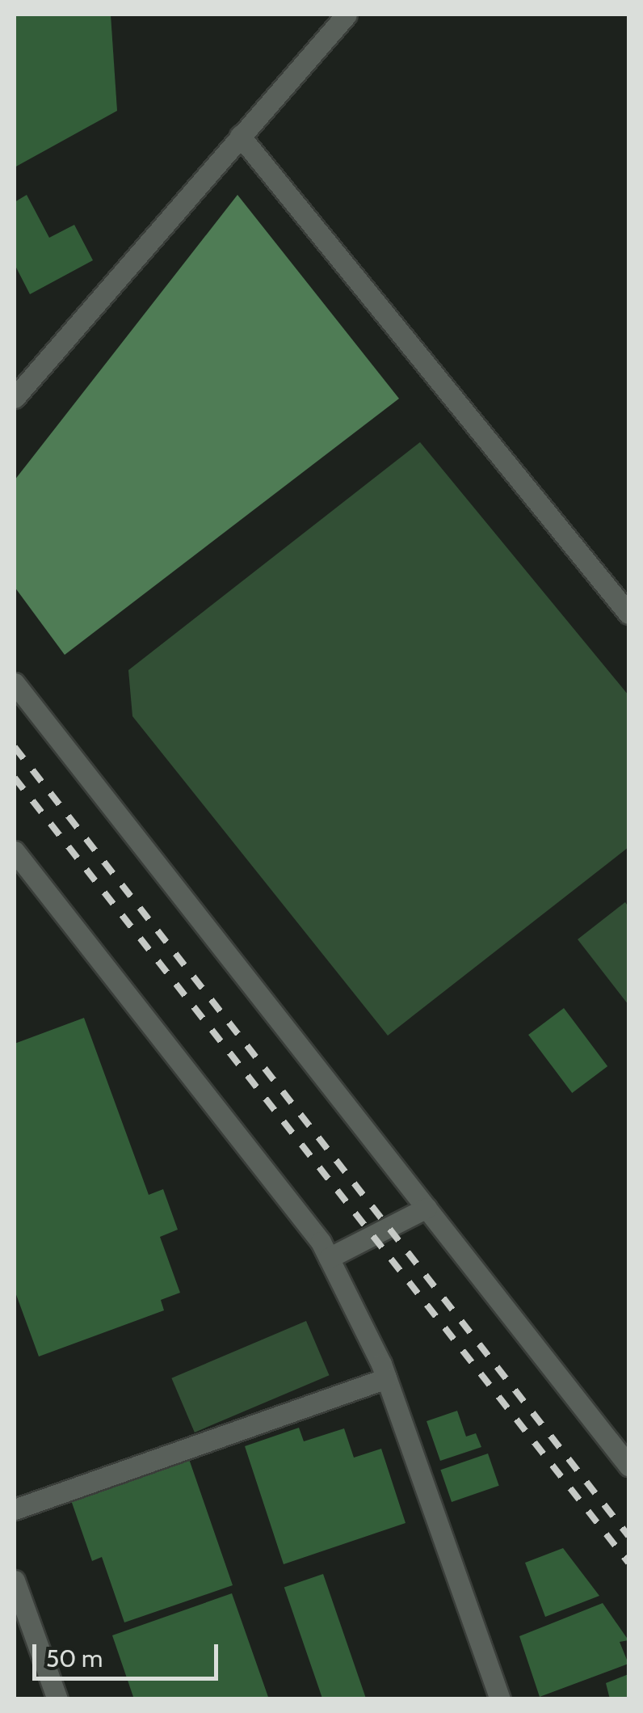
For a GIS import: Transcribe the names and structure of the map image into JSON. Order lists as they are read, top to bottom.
{
  "scale_bar": "50 m"
}
